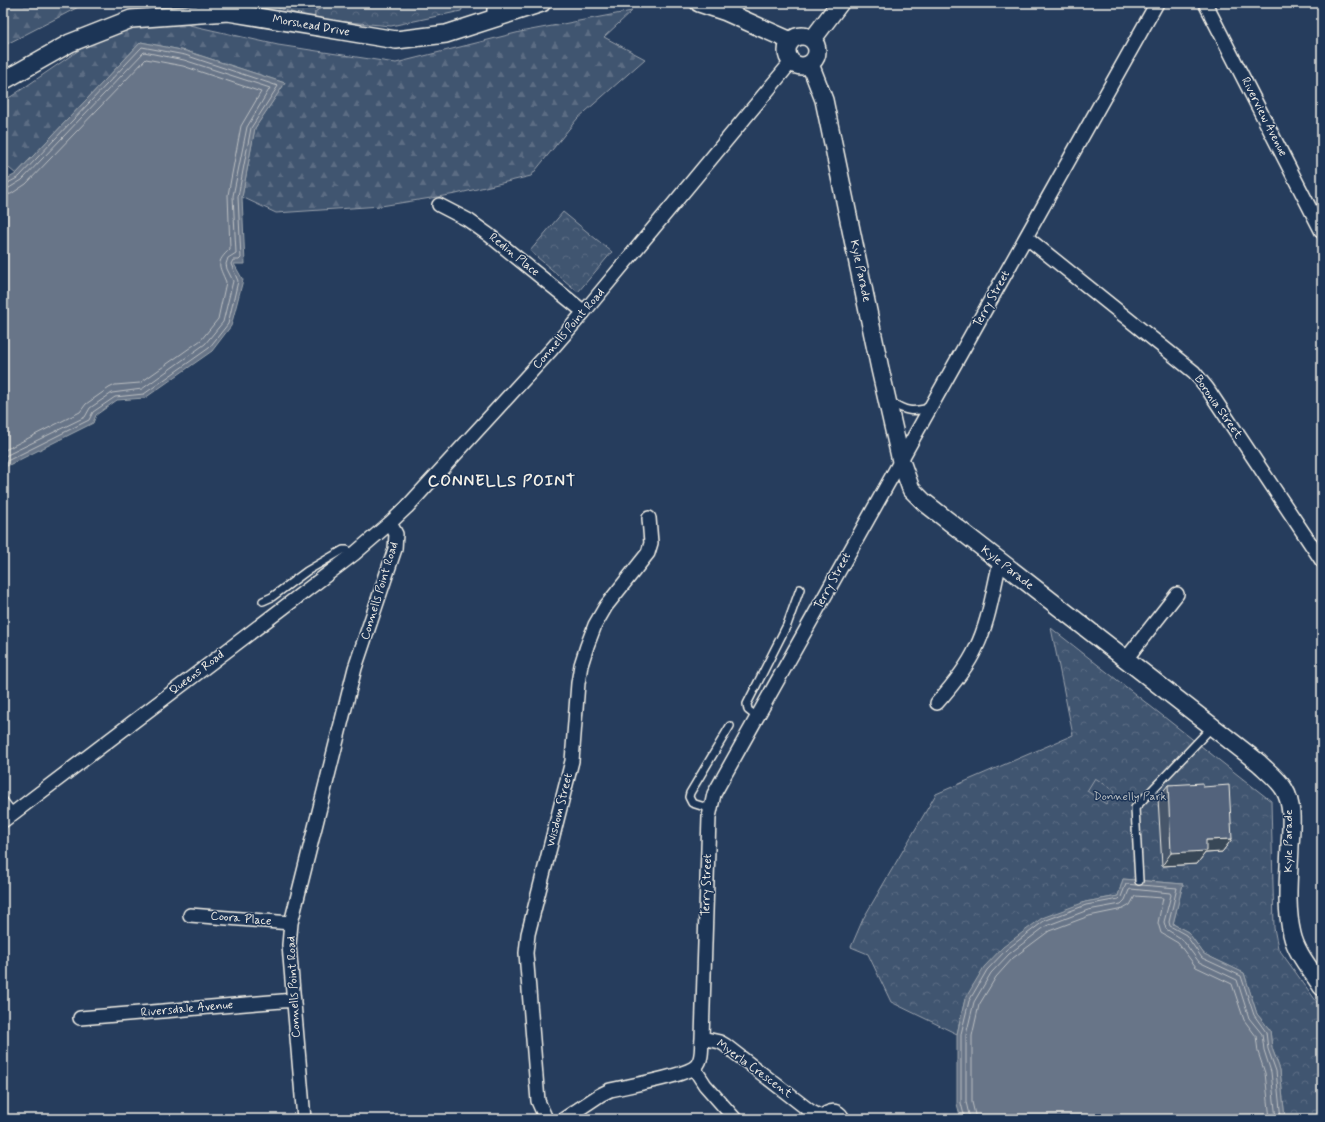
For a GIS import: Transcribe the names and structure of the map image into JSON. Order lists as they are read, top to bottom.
{
  "streets": {
    "street": [
      "Morshead Drive",
      "Riverview Avenue",
      "Redin Place",
      "Kyle Parade",
      "Terry Street",
      "Connells Point Road",
      "Boronia Street",
      "Queens Road",
      "Wisdom Street",
      "Coora Place",
      "Riversdale Avenue",
      "Myerla Crescent"
    ]
  },
  "crossings": [
    ["Redin Place", "Connells Point Road"],
    ["Kyle Parade", "Terry Street"],
    ["Kyle Parade", "Connells Point Road"],
    ["Terry Street", "Boronia Street"],
    ["Terry Street", "Myerla Crescent"],
    ["Connells Point Road", "Queens Road"],
    ["Connells Point Road", "Coora Place"],
    ["Connells Point Road", "Riversdale Avenue"]
  ],
  "districts": ["CONNELLS POINT"],
  "parks": ["Donnelly Park"]
}
